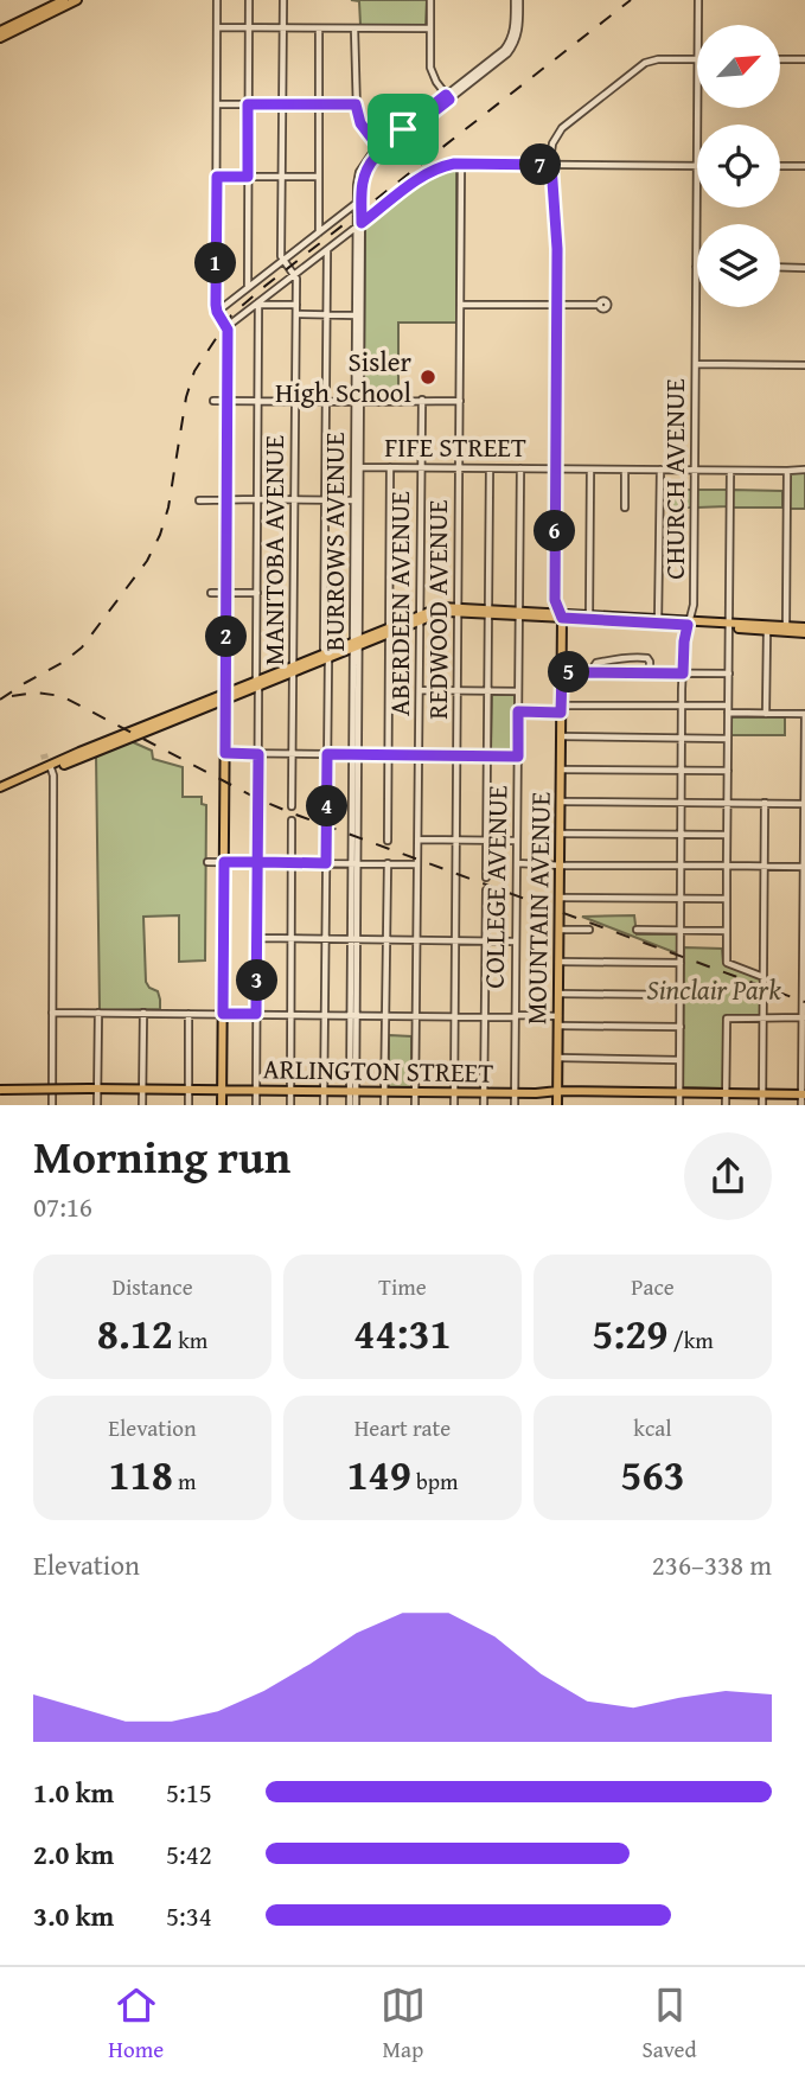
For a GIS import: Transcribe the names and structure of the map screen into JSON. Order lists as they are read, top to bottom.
{
  "streets": {
    "main road": ["MOUNTAIN AVENUE", "ARLINGTON STREET"],
    "street": [
      "FIFE STREET",
      "CHURCH AVENUE",
      "BURROWS AVENUE",
      "MANITOBA AVENUE",
      "ABERDEEN AVENUE",
      "REDWOOD AVENUE",
      "COLLEGE AVENUE"
    ]
  },
  "crossings": [
    ["FIFE STREET", "CHURCH AVENUE"],
    ["FIFE STREET", "BURROWS AVENUE"],
    ["FIFE STREET", "ABERDEEN AVENUE"],
    ["FIFE STREET", "REDWOOD AVENUE"],
    ["FIFE STREET", "COLLEGE AVENUE"],
    ["FIFE STREET", "MOUNTAIN AVENUE"],
    ["CHURCH AVENUE", "ARLINGTON STREET"],
    ["BURROWS AVENUE", "ARLINGTON STREET"],
    ["ABERDEEN AVENUE", "ARLINGTON STREET"],
    ["REDWOOD AVENUE", "ARLINGTON STREET"],
    ["COLLEGE AVENUE", "ARLINGTON STREET"],
    ["MOUNTAIN AVENUE", "ARLINGTON STREET"]
  ],
  "parks": ["Sinclair Park"],
  "places": ["Sisler High School"],
  "north": "top right",
  "page": {
    "pins": [
      "7",
      "1",
      "6",
      "2",
      "5",
      "4",
      "3"
    ],
    "heading": ["Morning run", "07:16"],
    "stats": [
      ["Distance", "8.12 km"],
      ["Time", "44:31"],
      ["Pace", "5:29 /km"],
      ["Elevation", "118 m"],
      ["Heart rate", "149 bpm"],
      ["kcal", "563"]
    ],
    "chart": ["Elevation", "236–338 m"],
    "list": [
      {
        "name": "1.0 km",
        "note": "5:15"
      },
      {
        "name": "2.0 km",
        "note": "5:42"
      },
      {
        "name": "3.0 km",
        "note": "5:34"
      }
    ],
    "tabs": ["Home", "Map", "Saved"]
  }
}
